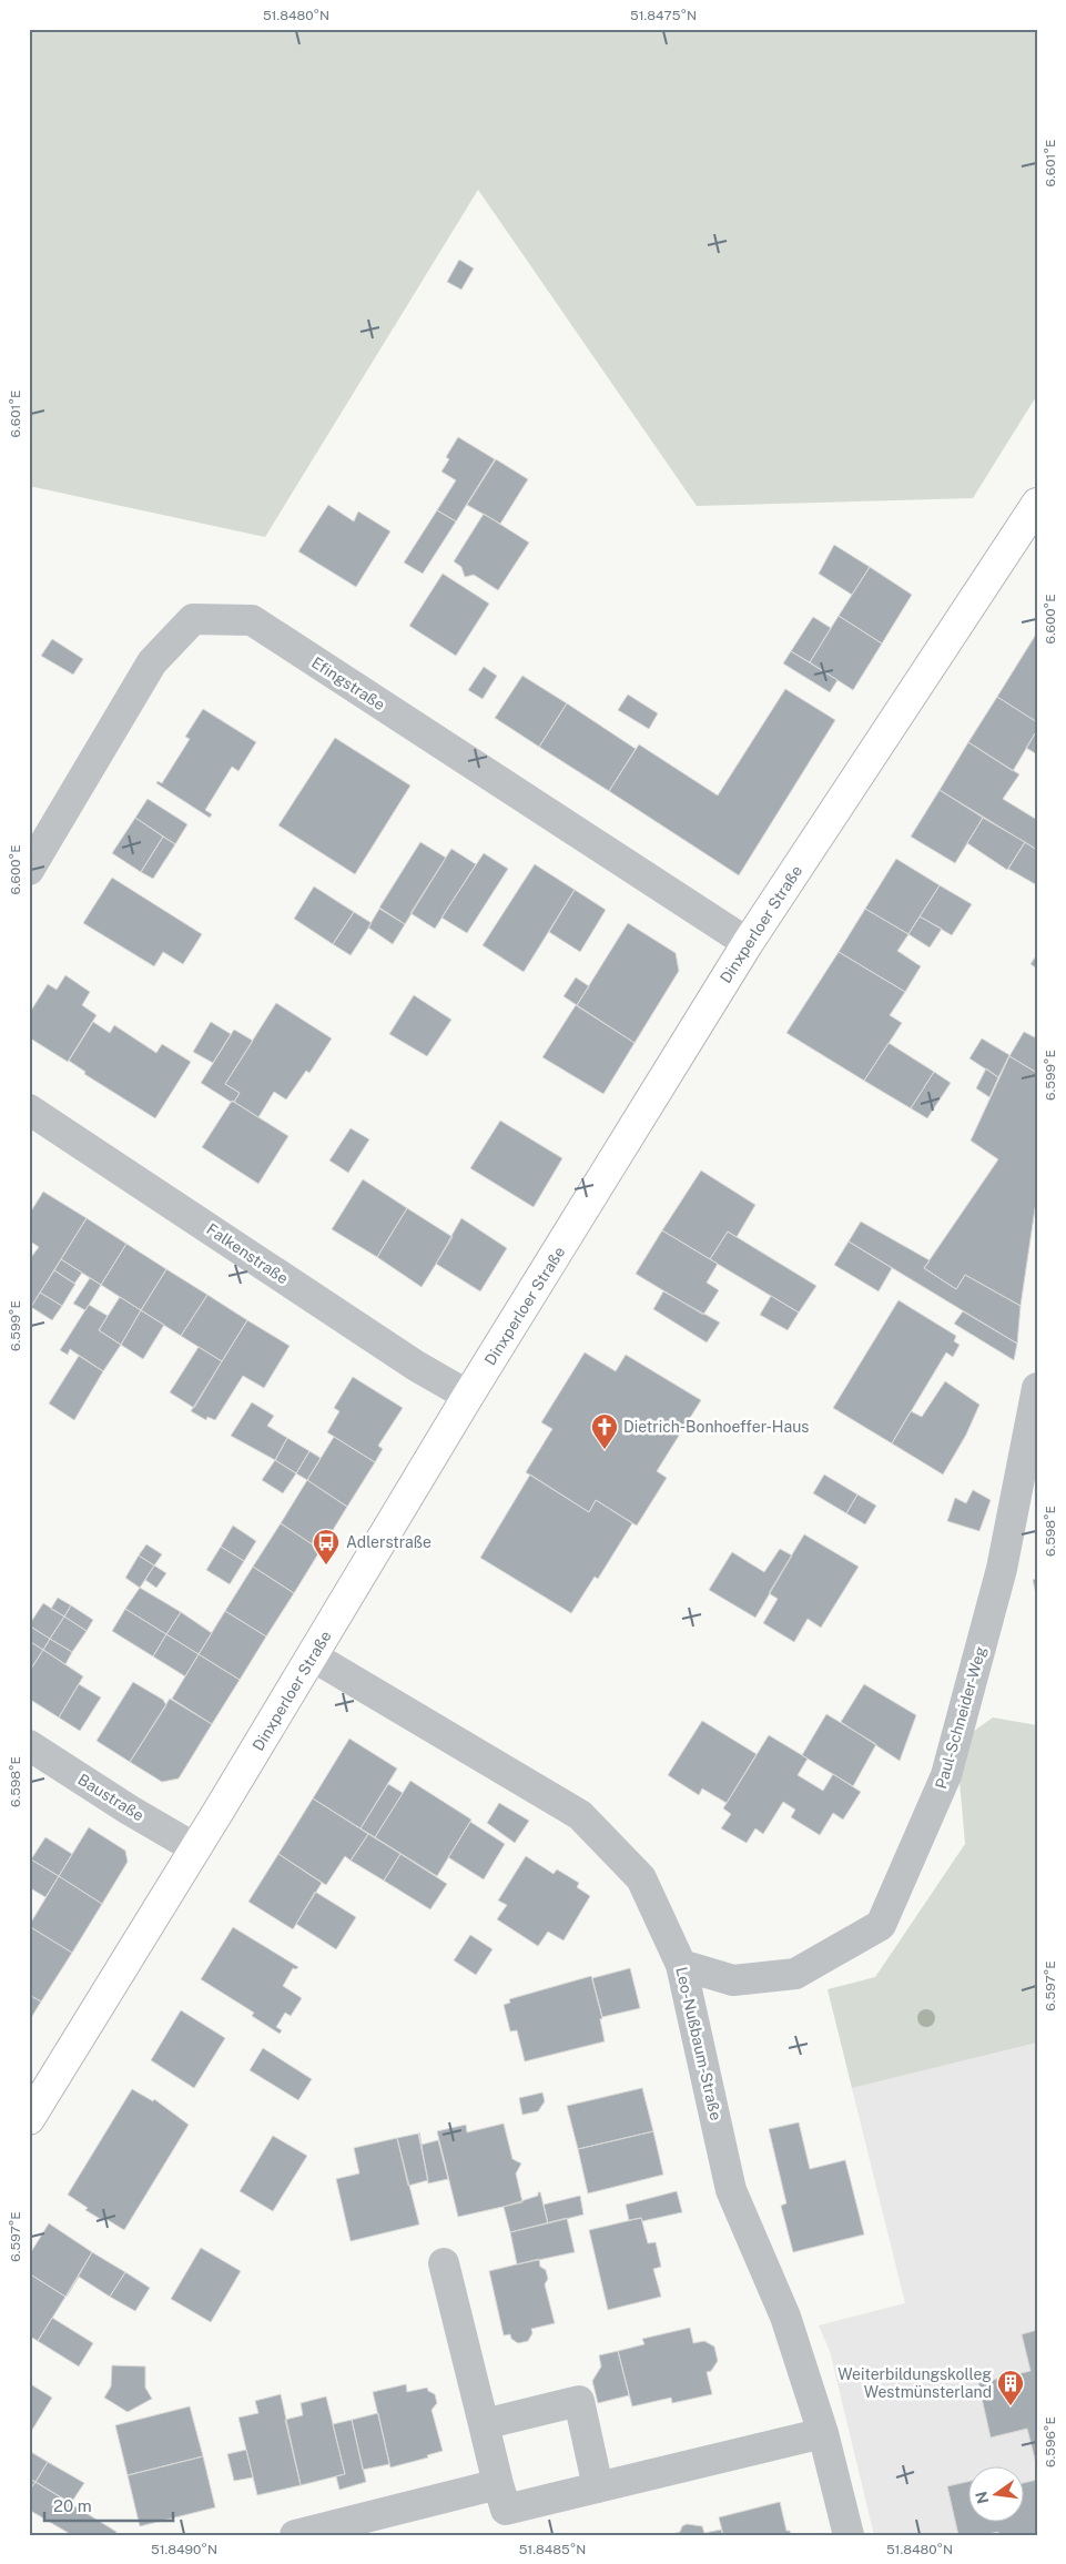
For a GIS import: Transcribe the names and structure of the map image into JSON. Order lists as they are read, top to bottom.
{
  "streets": {
    "main road": ["Dinxperloer Straße"],
    "street": [
      "Efingstraße",
      "Falkenstraße",
      "Paul-Schneider-Weg",
      "Baustraße",
      "Leo-Nußbaum-Straße"
    ]
  },
  "crossings": [
    ["Efingstraße", "Dinxperloer Straße"],
    ["Dinxperloer Straße", "Falkenstraße"],
    ["Dinxperloer Straße", "Baustraße"],
    ["Dinxperloer Straße", "Leo-Nußbaum-Straße"],
    ["Paul-Schneider-Weg", "Leo-Nußbaum-Straße"]
  ],
  "places": {
    "church": ["Dietrich-Bonhoeffer-Haus"],
    "bus stop": ["Adlerstraße"],
    "building": ["Weiterbildungskolleg Westmünsterland"]
  },
  "scale_bar": "20 m",
  "north": "left",
  "coordinates": [
    "51.8480°N",
    "51.8475°N",
    "6.601°E",
    "6.600°E",
    "6.599°E",
    "6.598°E",
    "6.597°E",
    "6.596°E",
    "51.8490°N",
    "51.8485°N"
  ]
}
